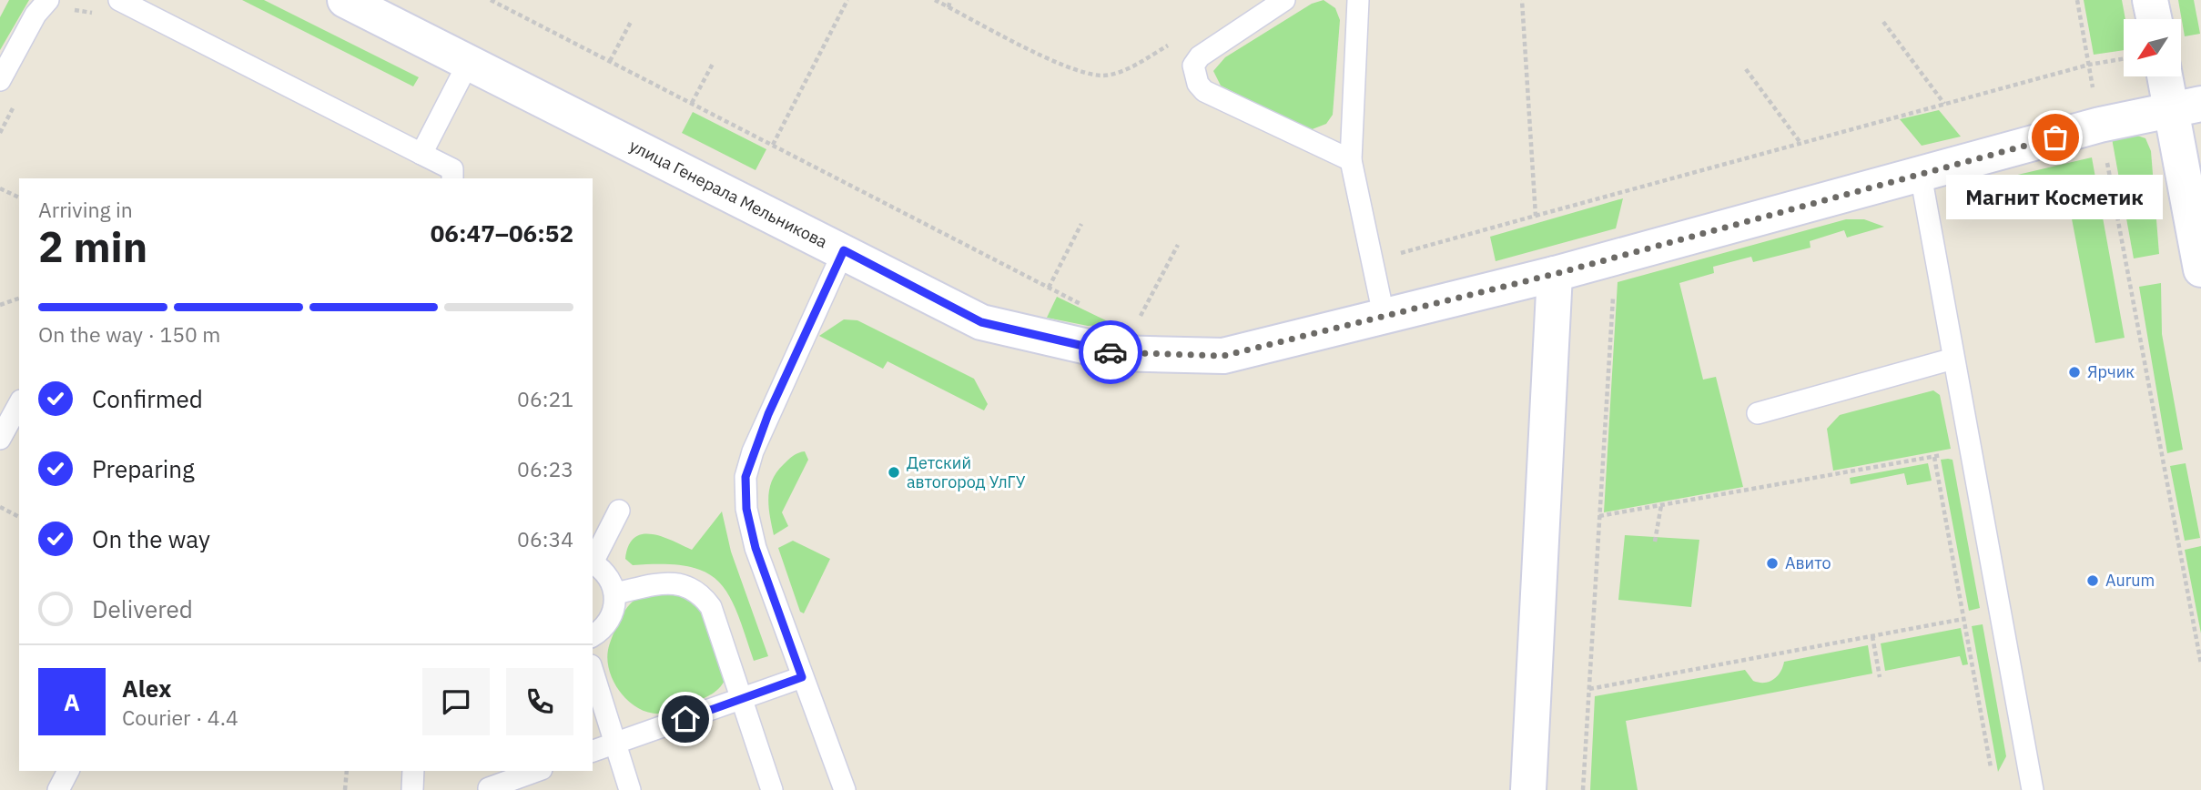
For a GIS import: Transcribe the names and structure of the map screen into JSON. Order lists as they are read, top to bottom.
{
  "streets": {
    "street": ["улица Генерала Мельникова"]
  },
  "places": [
    "Магнит Косметик",
    "Ярчик",
    "Детский автогород УлГУ",
    "Авито",
    "Aurum"
  ],
  "north": "bottom left",
  "page": {
    "bubble": "Магнит Косметик",
    "heading": ["2 min", "Arriving in", "06:47–06:52"],
    "panel": ["Alex", "Courier · 4.4"],
    "bar": "On the way · 150 m",
    "list": [
      ["Confirmed", "06:21"],
      ["Preparing", "06:23"],
      ["On the way", "06:34"],
      "Delivered"
    ],
    "round": "A"
  }
}
